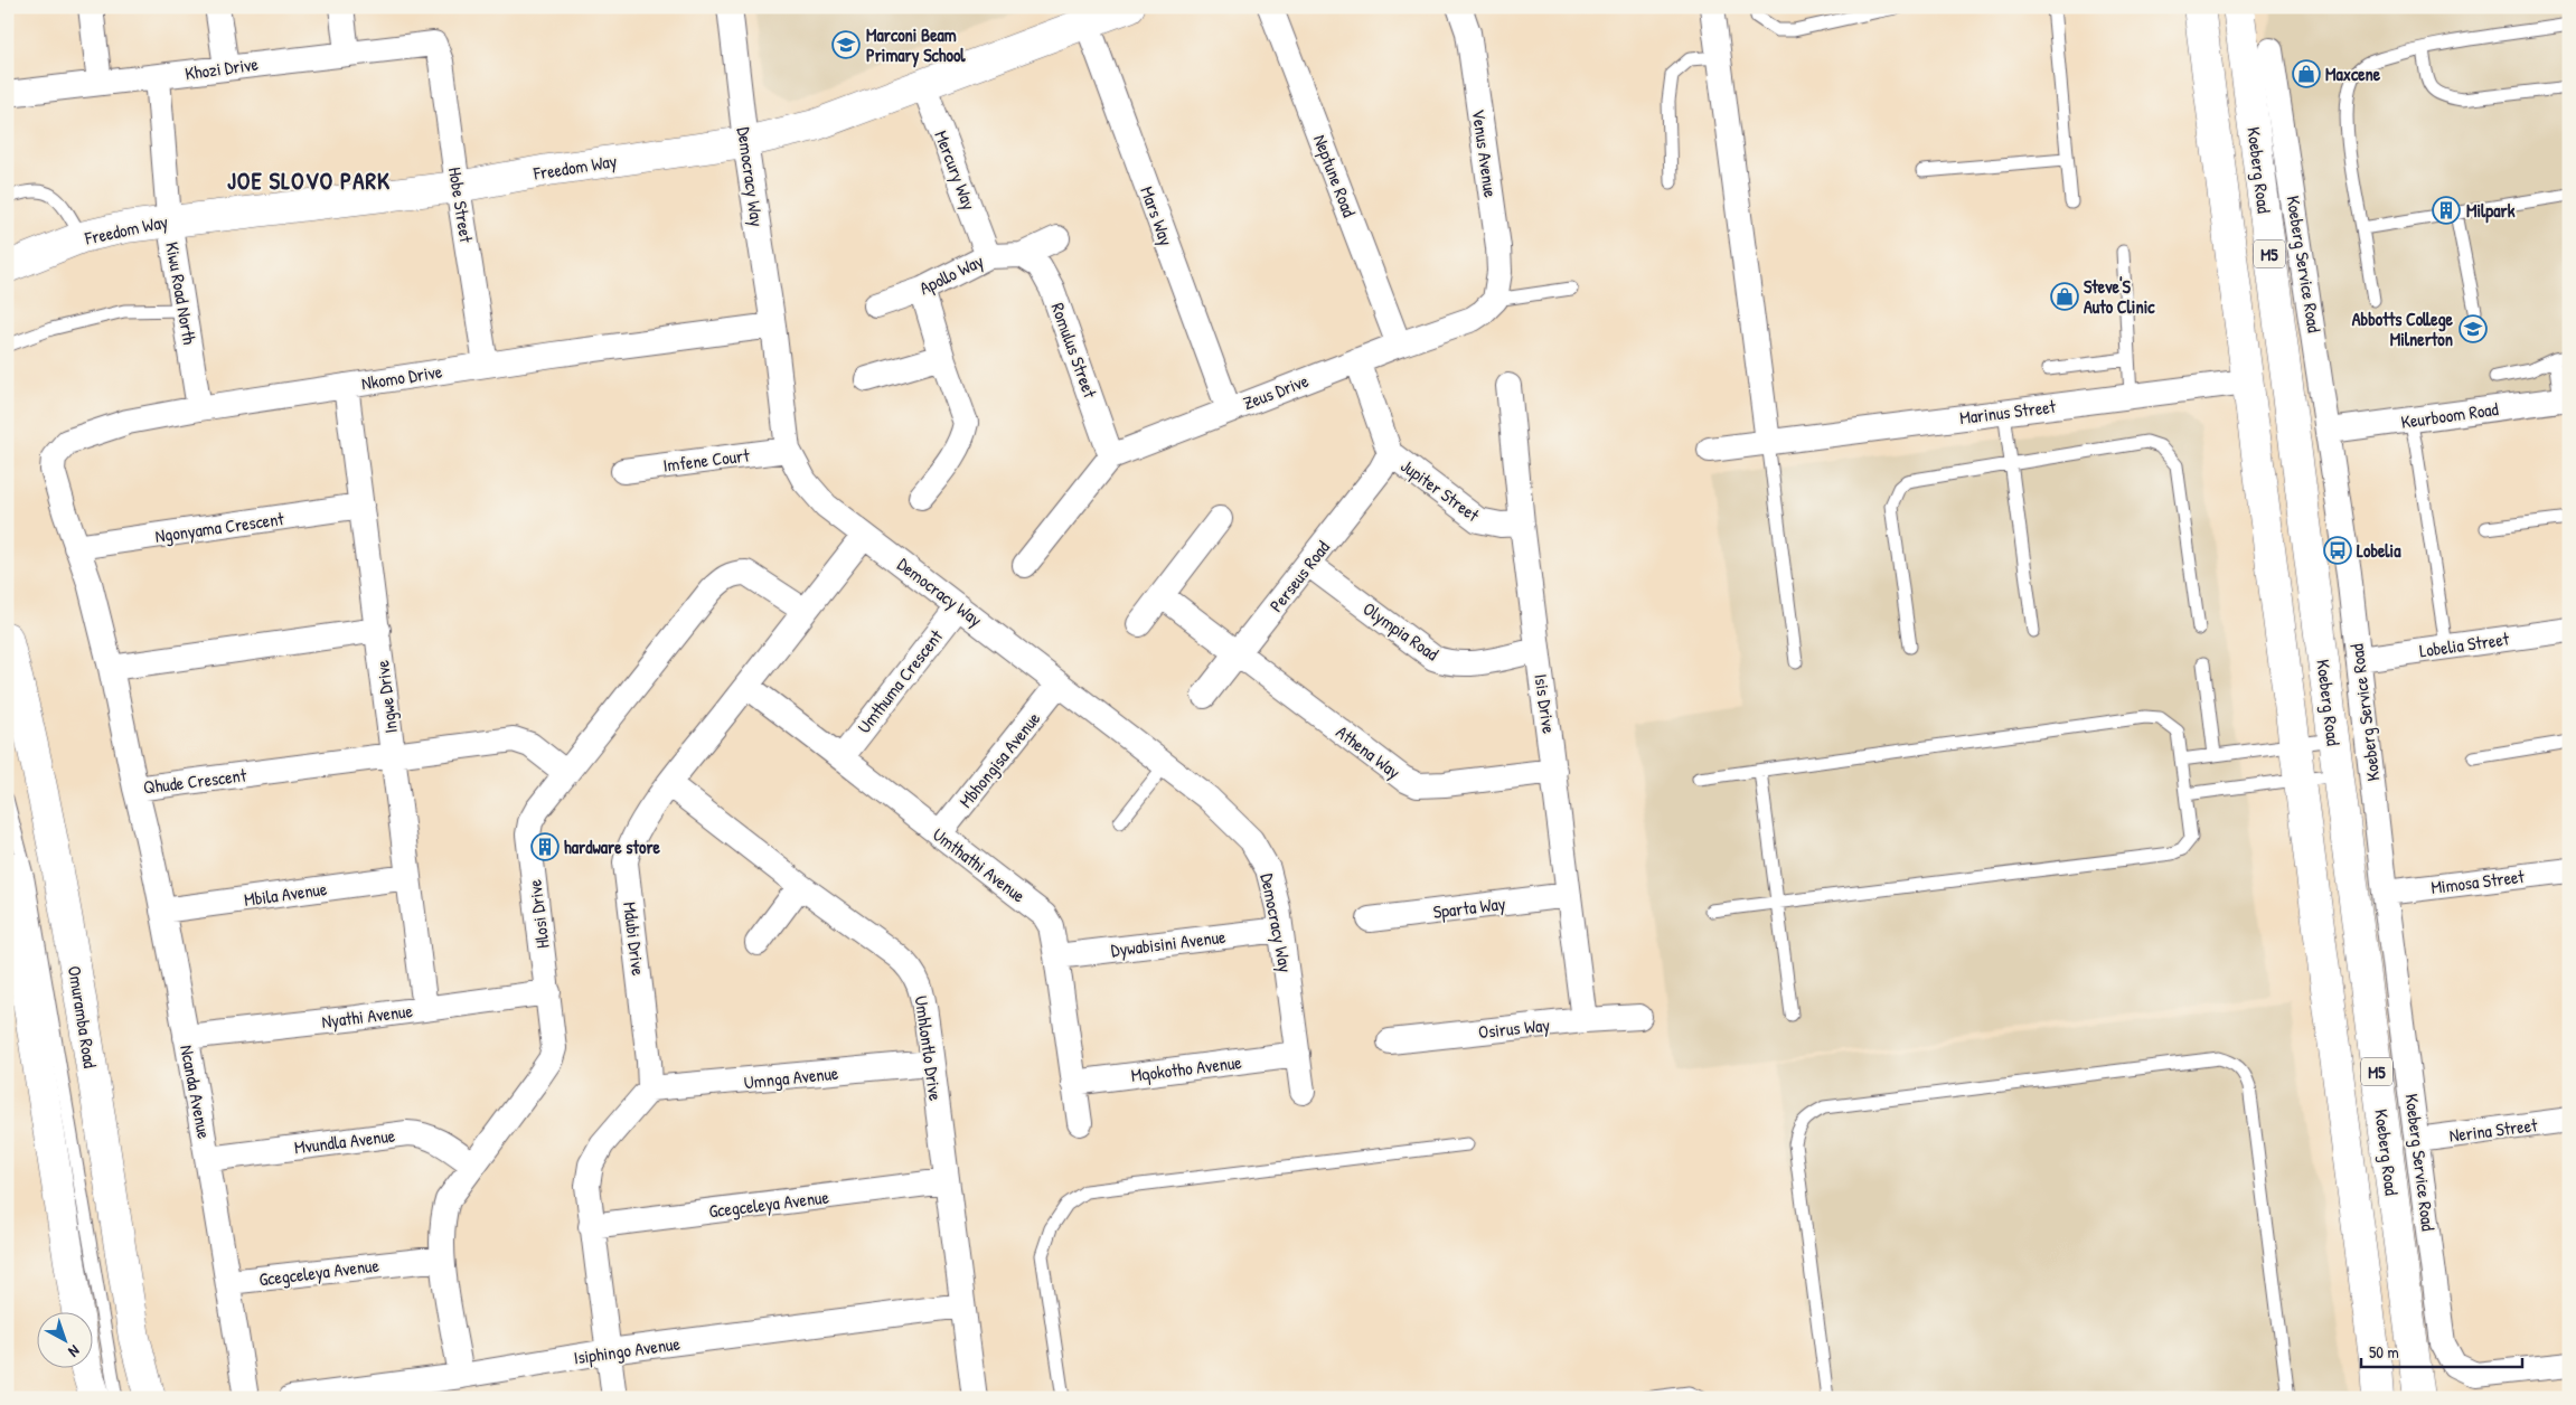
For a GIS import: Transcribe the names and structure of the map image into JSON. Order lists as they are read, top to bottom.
{
  "streets": {
    "main road": [
      "Freedom Way",
      "Koeberg Road",
      "M5",
      "Omuramba Road"
    ],
    "street": [
      "Khozi Drive",
      "Venus Avenue",
      "Mercury Way",
      "Neptune Road",
      "Democracy Way",
      "Hobe Street",
      "Mars Way",
      "Koeberg Service Road",
      "Apollo Way",
      "Kiwu Road North",
      "Romulus Street",
      "Nkomo Drive",
      "Zeus Drive",
      "Marinus Street",
      "Keurboom Road",
      "Imfene Court",
      "Jupiter Street",
      "Ngonyama Crescent",
      "Perseus Road",
      "Olympia Road",
      "Lobelia Street",
      "Umthuma Crescent",
      "Ingwe Drive",
      "Isis Drive",
      "Athena Way",
      "Mbhongisa Avenue",
      "Qhude Crescent",
      "Umthathi Avenue",
      "Mimosa Street",
      "Mbila Avenue",
      "Sparta Way",
      "Hlosi Drive",
      "Mdubi Drive",
      "Dywabisini Avenue",
      "Nyathi Avenue",
      "Osirus Way",
      "Umhlontlo Drive",
      "Mqokotho Avenue",
      "Umnga Avenue",
      "Ncanda Avenue",
      "Nerina Street",
      "Mvundla Avenue",
      "Gcegceleya Avenue",
      "Isiphingo Avenue"
    ]
  },
  "crossings": [
    ["Khozi Drive", "Hobe Street"],
    ["Khozi Drive", "Kiwu Road North"],
    ["Venus Avenue", "Zeus Drive"],
    ["Freedom Way", "Mercury Way"],
    ["Freedom Way", "Democracy Way"],
    ["Freedom Way", "Hobe Street"],
    ["Freedom Way", "Mars Way"],
    ["Freedom Way", "Kiwu Road North"],
    ["Mercury Way", "Apollo Way"],
    ["Neptune Road", "Zeus Drive"],
    ["Democracy Way", "Nkomo Drive"],
    ["Democracy Way", "Imfene Court"],
    ["Democracy Way", "Umthuma Crescent"],
    ["Democracy Way", "Mbhongisa Avenue"],
    ["Democracy Way", "Mdubi Drive"],
    ["Democracy Way", "Dywabisini Avenue"],
    ["Democracy Way", "Mqokotho Avenue"],
    ["Hobe Street", "Nkomo Drive"],
    ["Mars Way", "Zeus Drive"],
    ["M5", "Marinus Street"],
    ["Koeberg Service Road", "Keurboom Road"],
    ["Koeberg Service Road", "Lobelia Street"],
    ["Koeberg Service Road", "Mimosa Street"],
    ["Koeberg Service Road", "Nerina Street"],
    ["Apollo Way", "Romulus Street"],
    ["Kiwu Road North", "Nkomo Drive"],
    ["Romulus Street", "Zeus Drive"],
    ["Nkomo Drive", "Ngonyama Crescent"],
    ["Nkomo Drive", "Ingwe Drive"],
    ["Zeus Drive", "Jupiter Street"],
    ["Jupiter Street", "Perseus Road"],
    ["Jupiter Street", "Isis Drive"],
    ["Ngonyama Crescent", "Ingwe Drive"],
    ["Perseus Road", "Olympia Road"],
    ["Perseus Road", "Athena Way"],
    ["Olympia Road", "Isis Drive"],
    ["Umthuma Crescent", "Umthathi Avenue"],
    ["Ingwe Drive", "Qhude Crescent"],
    ["Ingwe Drive", "Mbila Avenue"],
    ["Ingwe Drive", "Nyathi Avenue"],
    ["Isis Drive", "Athena Way"],
    ["Isis Drive", "Sparta Way"],
    ["Isis Drive", "Osirus Way"],
    ["Mbhongisa Avenue", "Umthathi Avenue"],
    ["Qhude Crescent", "Hlosi Drive"],
    ["Qhude Crescent", "Ncanda Avenue"],
    ["Umthathi Avenue", "Mdubi Drive"],
    ["Umthathi Avenue", "Dywabisini Avenue"],
    ["Umthathi Avenue", "Mqokotho Avenue"],
    ["Mbila Avenue", "Ncanda Avenue"],
    ["Hlosi Drive", "Mdubi Drive"],
    ["Hlosi Drive", "Nyathi Avenue"],
    ["Hlosi Drive", "Mvundla Avenue"],
    ["Hlosi Drive", "Gcegceleya Avenue"],
    ["Hlosi Drive", "Isiphingo Avenue"],
    ["Mdubi Drive", "Umhlontlo Drive"],
    ["Mdubi Drive", "Umnga Avenue"],
    ["Nyathi Avenue", "Ncanda Avenue"],
    ["Umhlontlo Drive", "Umnga Avenue"],
    ["Umhlontlo Drive", "Gcegceleya Avenue"],
    ["Umhlontlo Drive", "Isiphingo Avenue"],
    ["Ncanda Avenue", "Mvundla Avenue"],
    ["Ncanda Avenue", "Gcegceleya Avenue"]
  ],
  "districts": ["JOE SLOVO PARK"],
  "places": {
    "school or university": ["Marconi Beam Primary School", "Abbotts College Milnerton"],
    "shop": ["Maxcene", "Steve'S Auto Clinic"],
    "building": ["Milpark", "hardware store"],
    "bus stop": ["Lobelia"]
  },
  "scale_bar": "50 m",
  "north": "bottom right"
}
